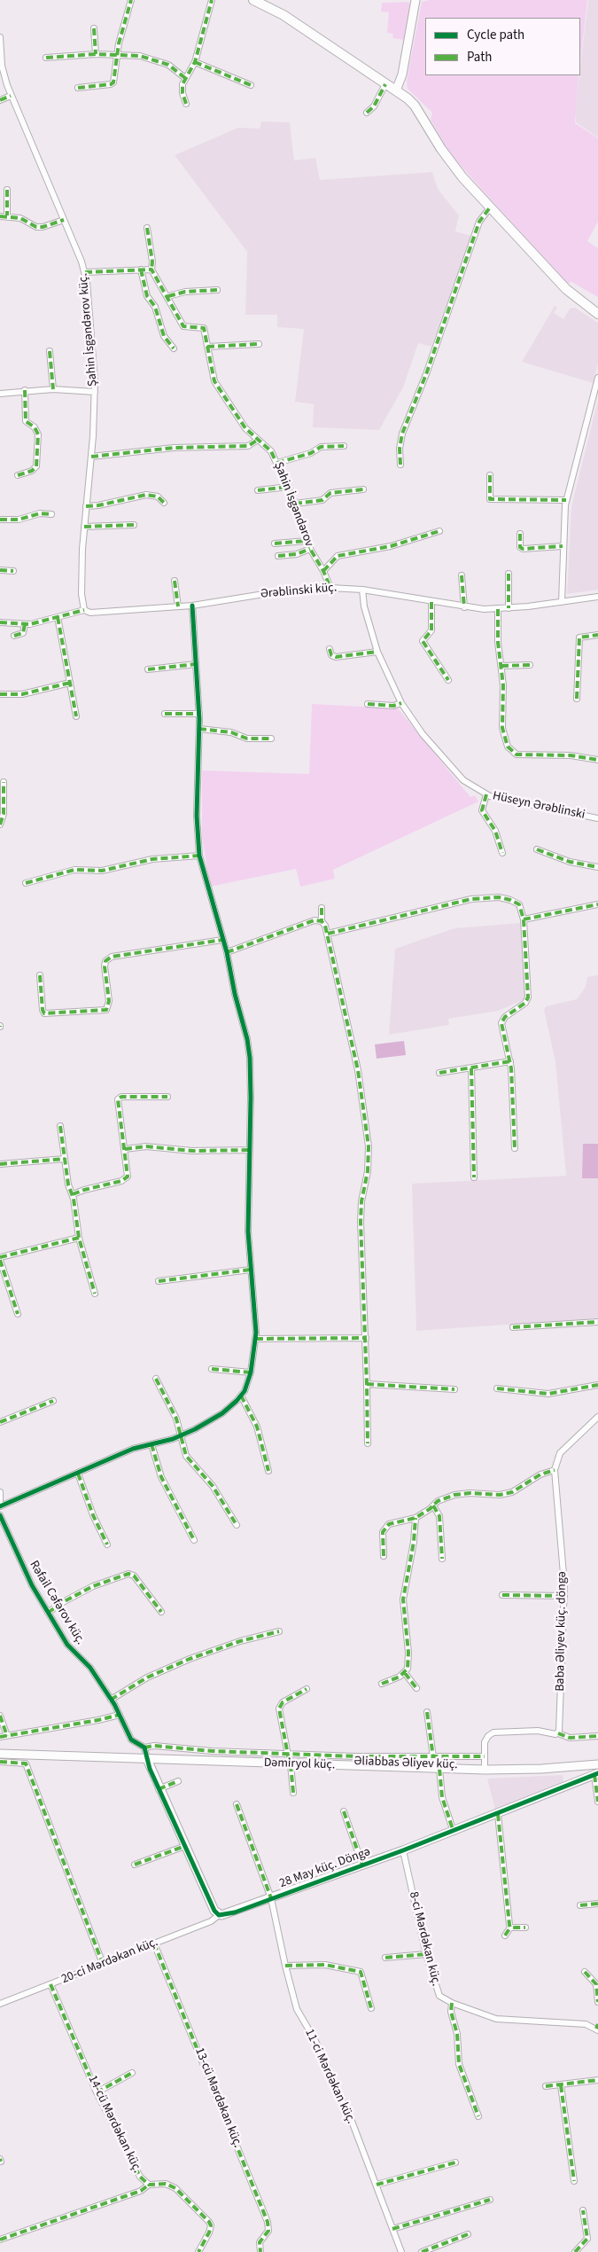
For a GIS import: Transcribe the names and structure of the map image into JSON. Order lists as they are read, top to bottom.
{
  "streets": {
    "main road": ["Əliabbas Əliyev küç.", "Dəmiryol küç.", "28 May küç. Döngə"],
    "street": [
      "Şahin İsgəndərov küç.",
      "Şahin İsgəndərov",
      "Ərəblinski küç.",
      "Hüseyn Ərəblinski",
      "Rəfail Cəfərov küç.",
      "Baba Əliyev küç. döngə",
      "8-ci Mərdəkan küç.",
      "20-ci Mərdəkan küç.",
      "11-ci Mərdəkan küç.",
      "13-cü Mərdəkan küç.",
      "14-cü Mərdəkan küç."
    ]
  },
  "crossings": [
    ["Şahin İsgəndərov küç.", "Ərəblinski küç."],
    ["Şahin İsgəndərov", "Ərəblinski küç."],
    ["Ərəblinski küç.", "Hüseyn Ərəblinski"],
    ["Rəfail Cəfərov küç.", "Dəmiryol küç."],
    ["Əliabbas Əliyev küç.", "Dəmiryol küç."],
    ["28 May küç. Döngə", "8-ci Mərdəkan küç."],
    ["28 May küç. Döngə", "20-ci Mərdəkan küç."],
    ["28 May küç. Döngə", "11-ci Mərdəkan küç."],
    ["20-ci Mərdəkan küç.", "13-cü Mərdəkan küç."],
    ["20-ci Mərdəkan küç.", "14-cü Mərdəkan küç."]
  ],
  "legend": ["Cycle path", "Path"]
}
